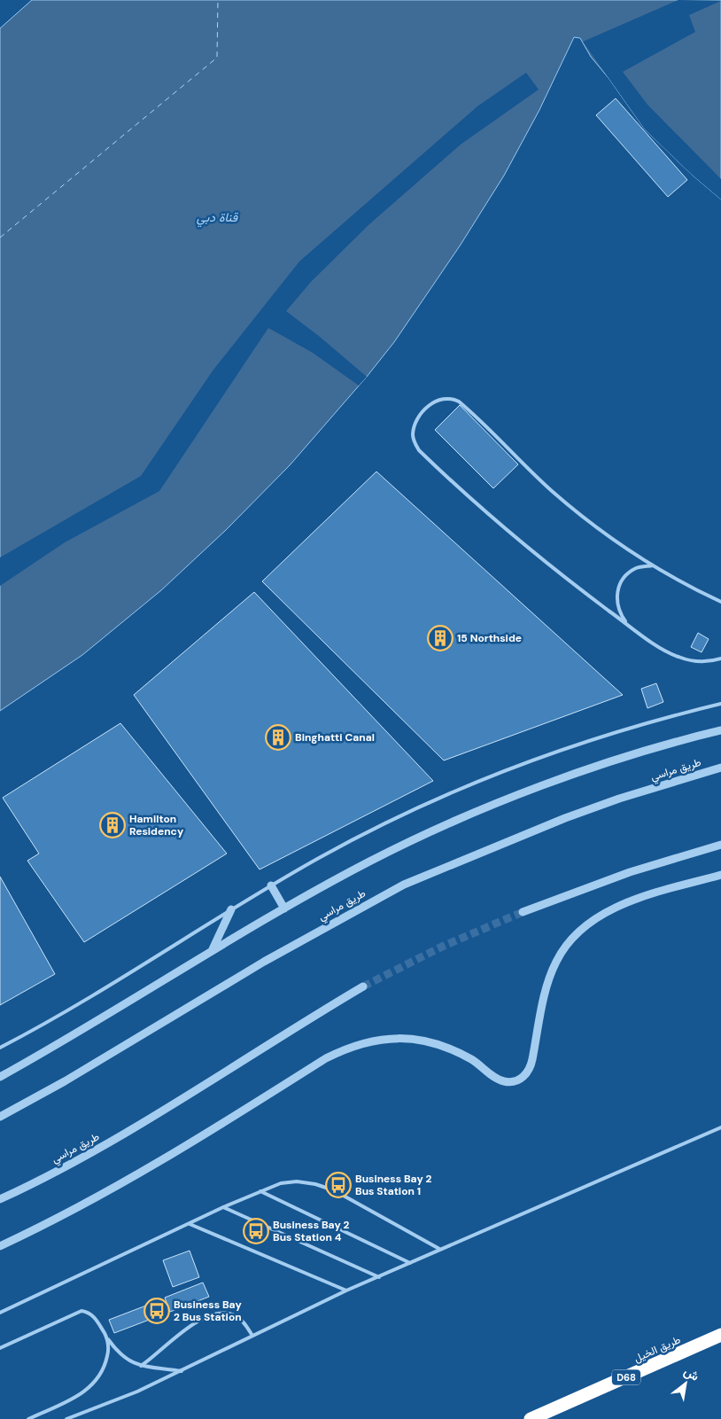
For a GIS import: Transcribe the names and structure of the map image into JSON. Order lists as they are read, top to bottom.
{
  "streets": {
    "highway": ["طريق الخيل", "D68"],
    "street": ["طريق مراسي"]
  },
  "water": ["قناة دبي"],
  "places": {
    "building": ["15 Northside", "Binghatti Canal", "Hamilton Residency"],
    "bus stop": ["Business Bay 2 Bus Station 1", "Business Bay 2 Bus Station 4", "Business Bay 2 Bus Station"]
  },
  "north": "top right"
}
